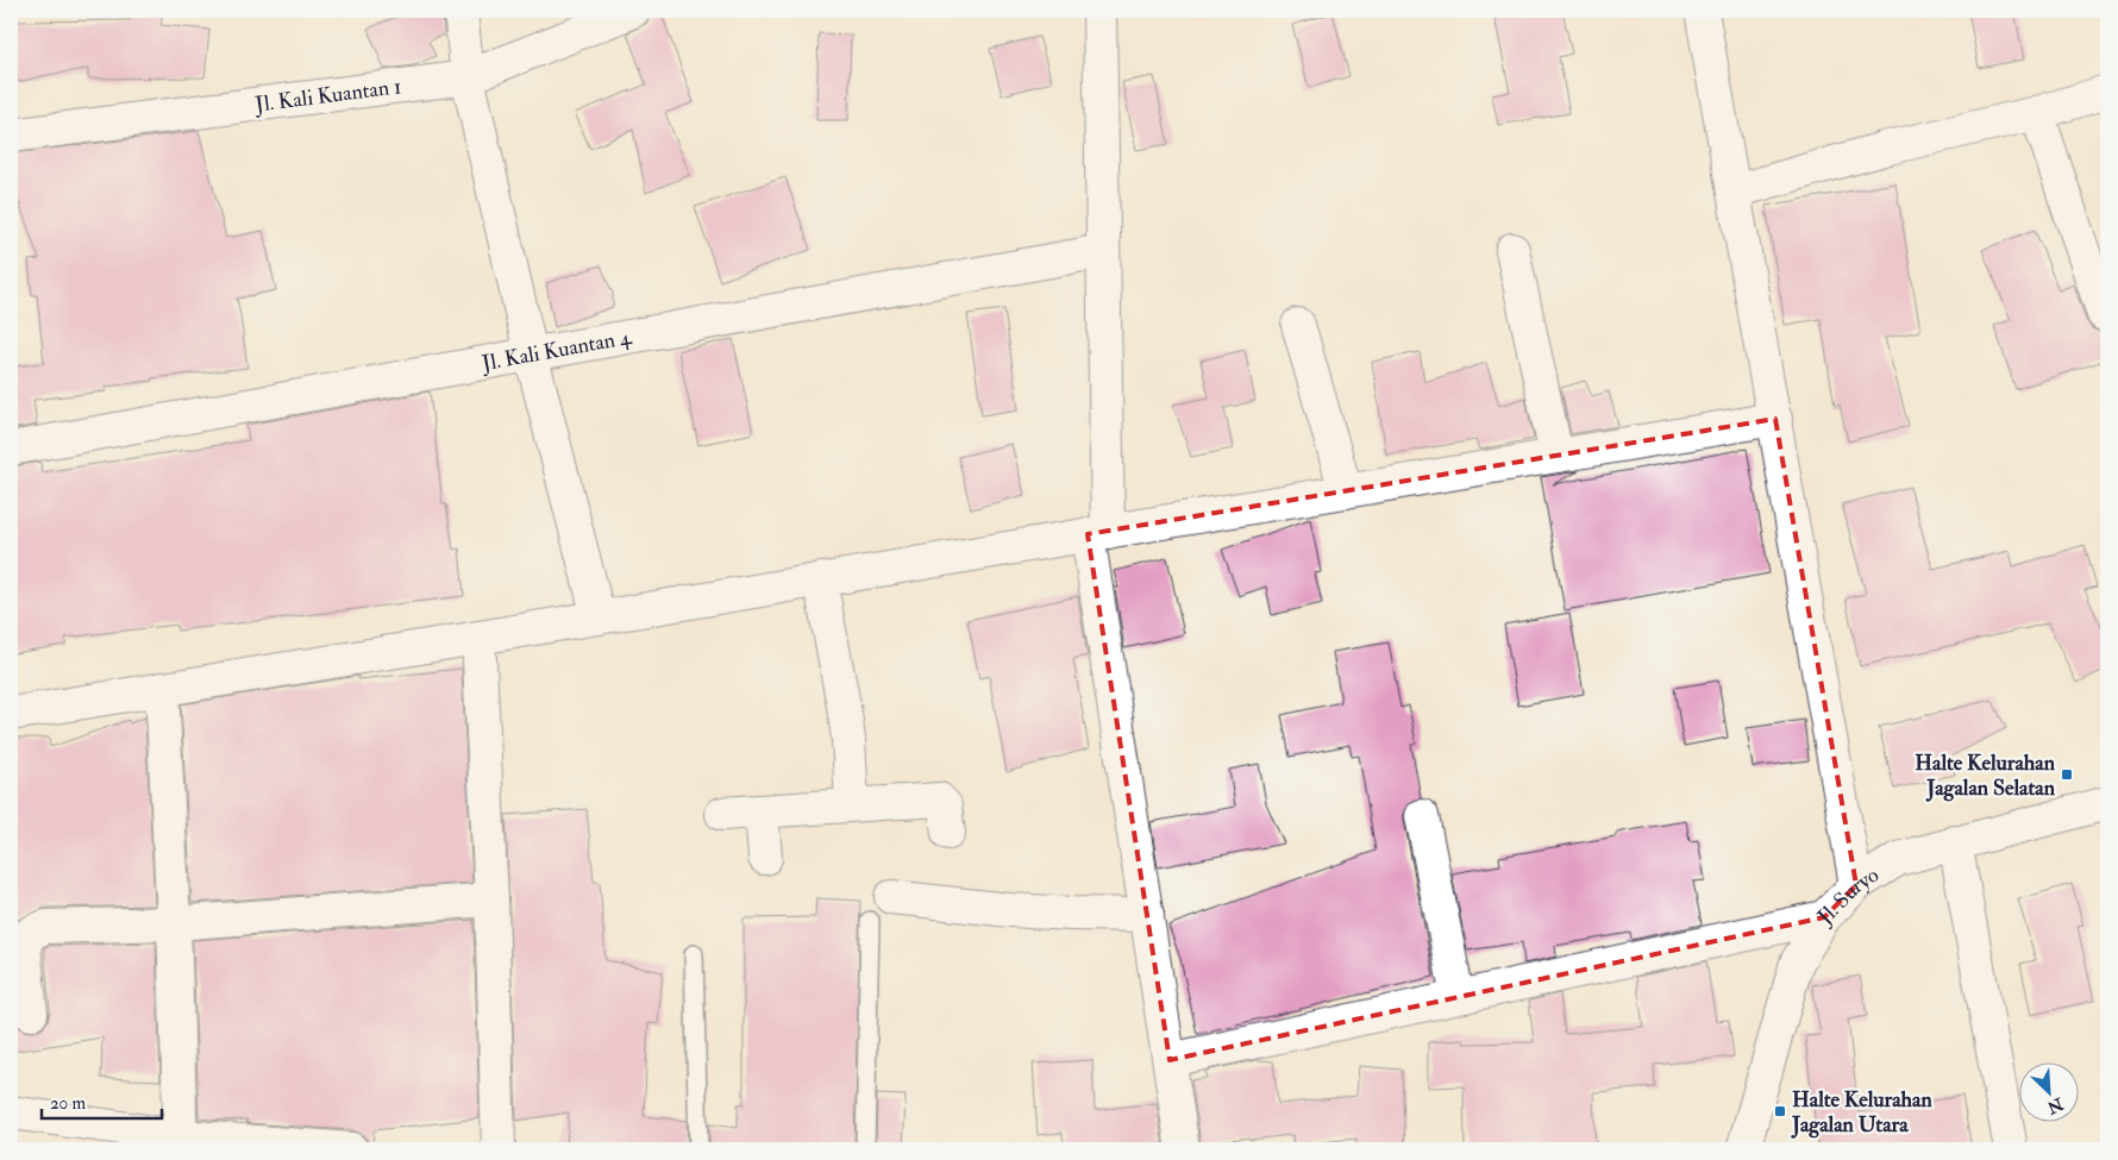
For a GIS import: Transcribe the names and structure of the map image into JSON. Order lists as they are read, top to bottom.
{
  "streets": {
    "street": ["Jl. Kali Kuantan 1", "Jl. Kali Kuantan 4", "Jl. Suryo"]
  },
  "places": {
    "transit": ["Halte Kelurahan Jagalan Selatan", "Halte Kelurahan Jagalan Utara"]
  },
  "scale_bar": "20 m",
  "north": "bottom right"
}
